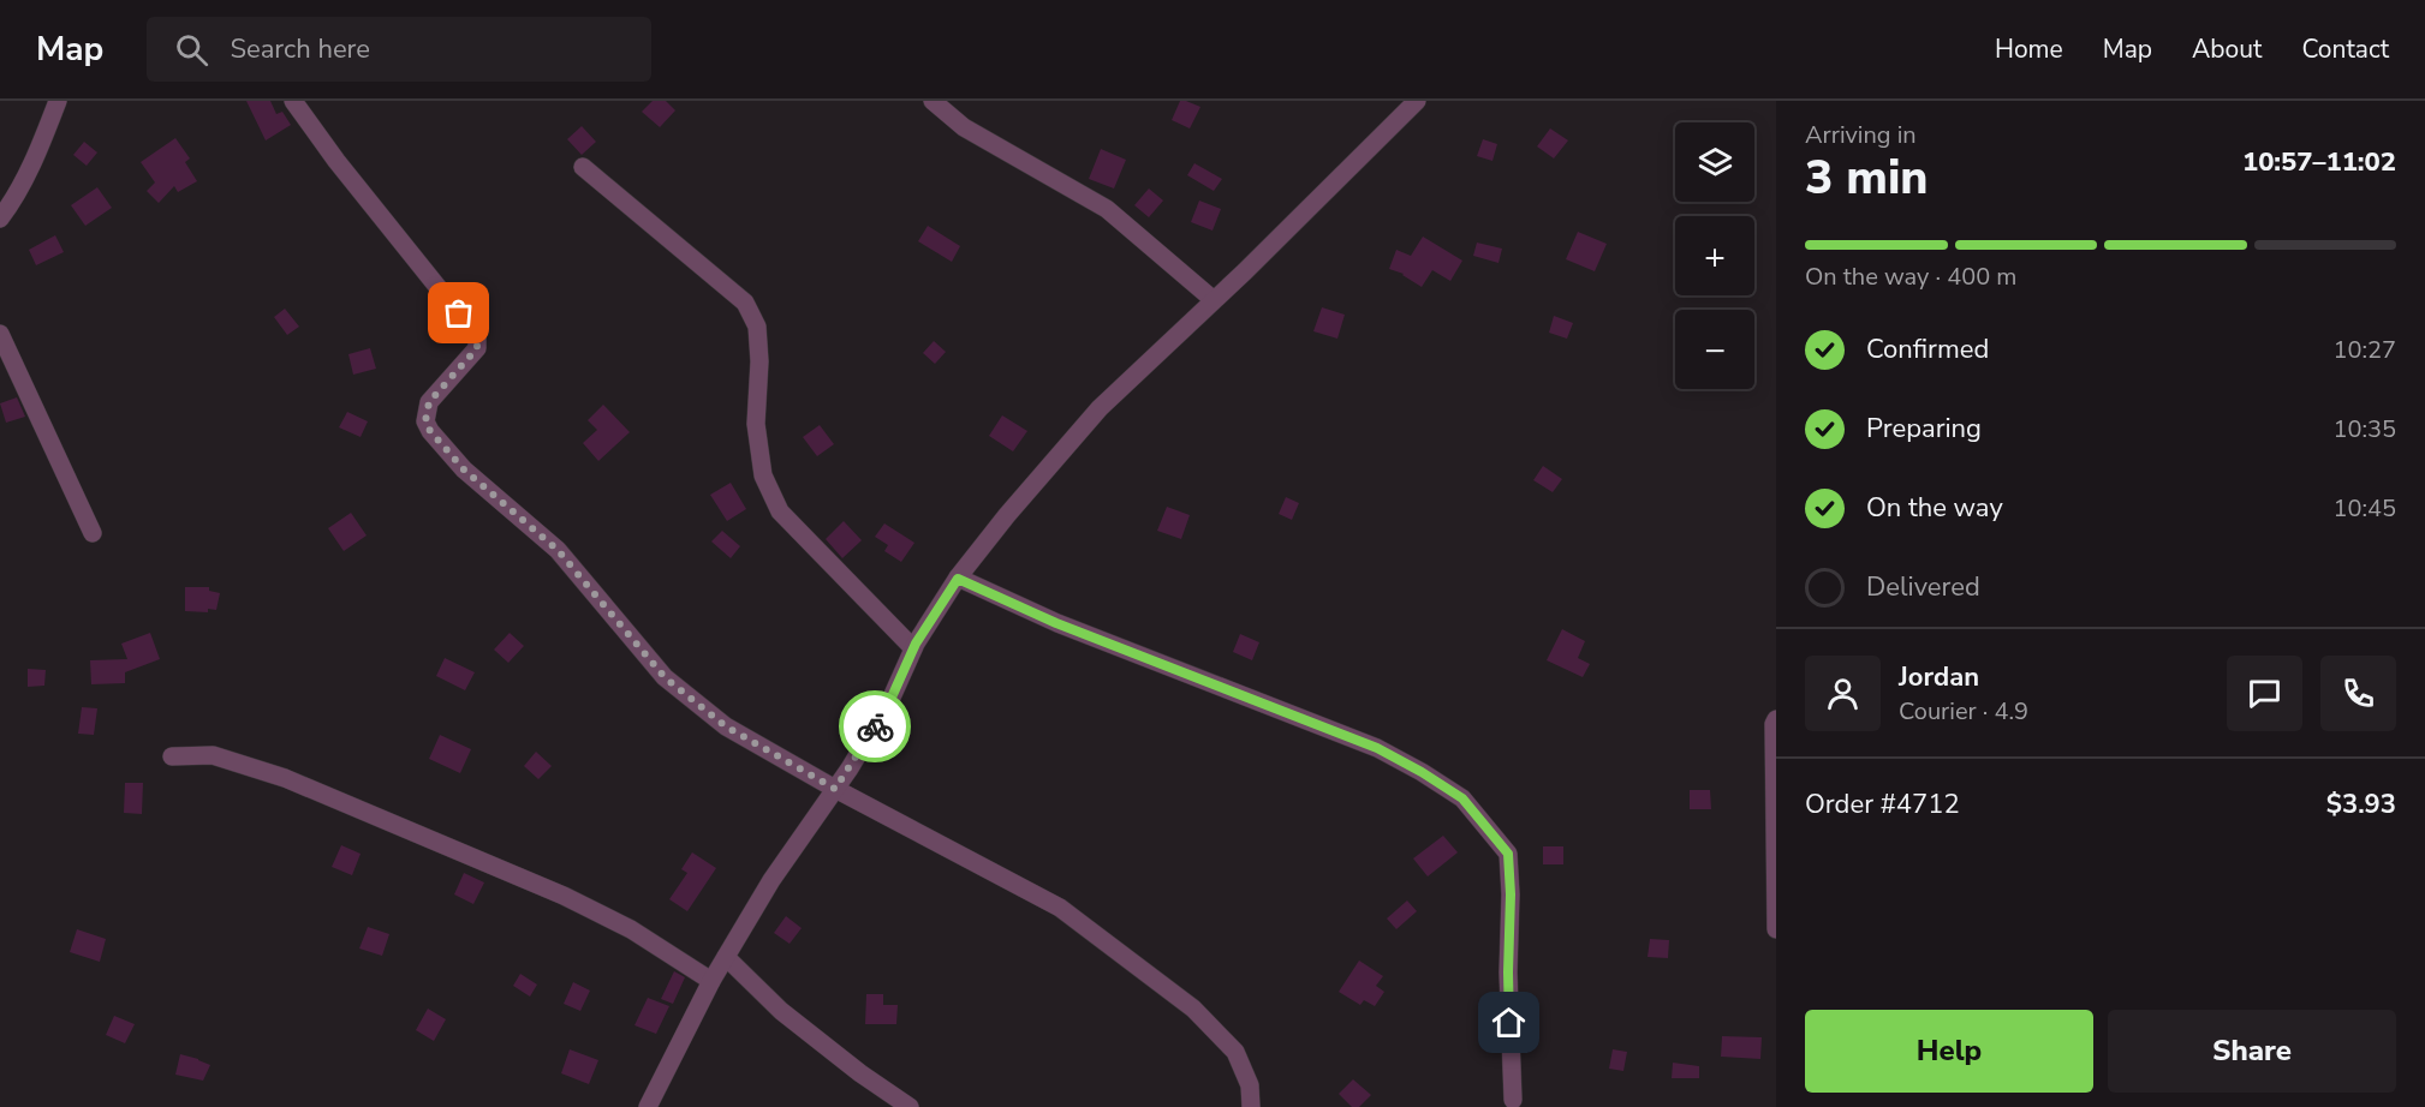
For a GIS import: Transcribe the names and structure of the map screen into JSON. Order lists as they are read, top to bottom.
{
  "page": {
    "header": "Map",
    "search": "Search here",
    "nav": [
      "Home",
      "Map",
      "About",
      "Contact"
    ],
    "heading": ["3 min", "Arriving in", "10:57–11:02"],
    "panel": [
      "Jordan",
      "Courier · 4.9",
      "Order #4712",
      "$3.93"
    ],
    "map_buttons": ["+", "−"],
    "bar": "On the way · 400 m",
    "list": [
      ["Confirmed", "10:27"],
      ["Preparing", "10:35"],
      ["On the way", "10:45"],
      "Delivered"
    ],
    "buttons": ["Help", "Share"]
  }
}
